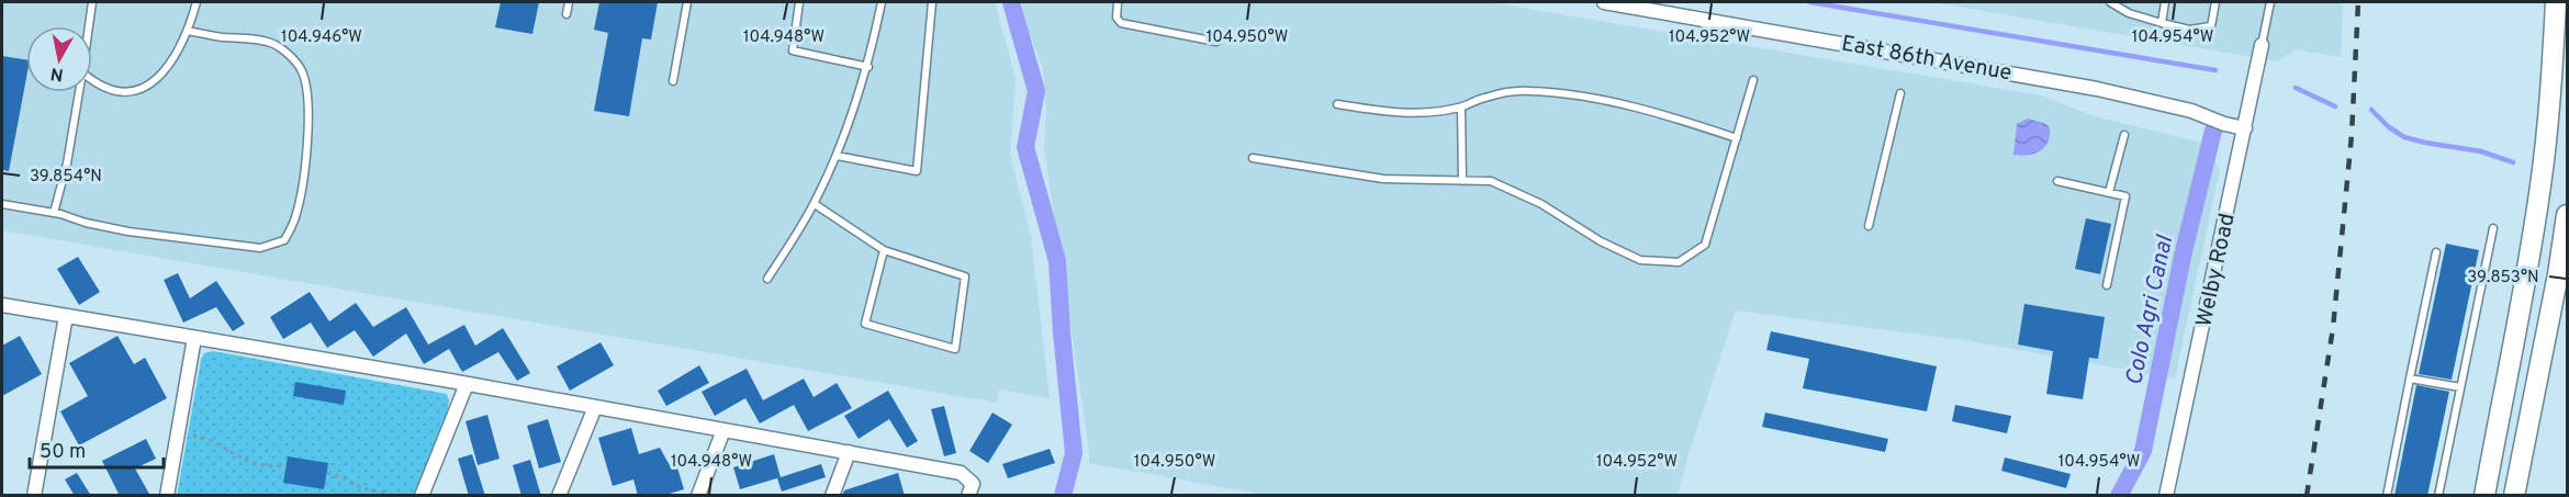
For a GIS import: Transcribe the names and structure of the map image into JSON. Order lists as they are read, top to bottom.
{
  "streets": {
    "street": ["East 86th Avenue", "Welby Road"]
  },
  "crossings": [
    ["East 86th Avenue", "Welby Road"]
  ],
  "water": ["Colo Agri Canal"],
  "scale_bar": "50 m",
  "north": "bottom",
  "coordinates": [
    "104.952°W",
    "104.954°W",
    "104.946°W",
    "104.948°W",
    "104.950°W",
    "39.854°N",
    "39.853°N"
  ]
}
